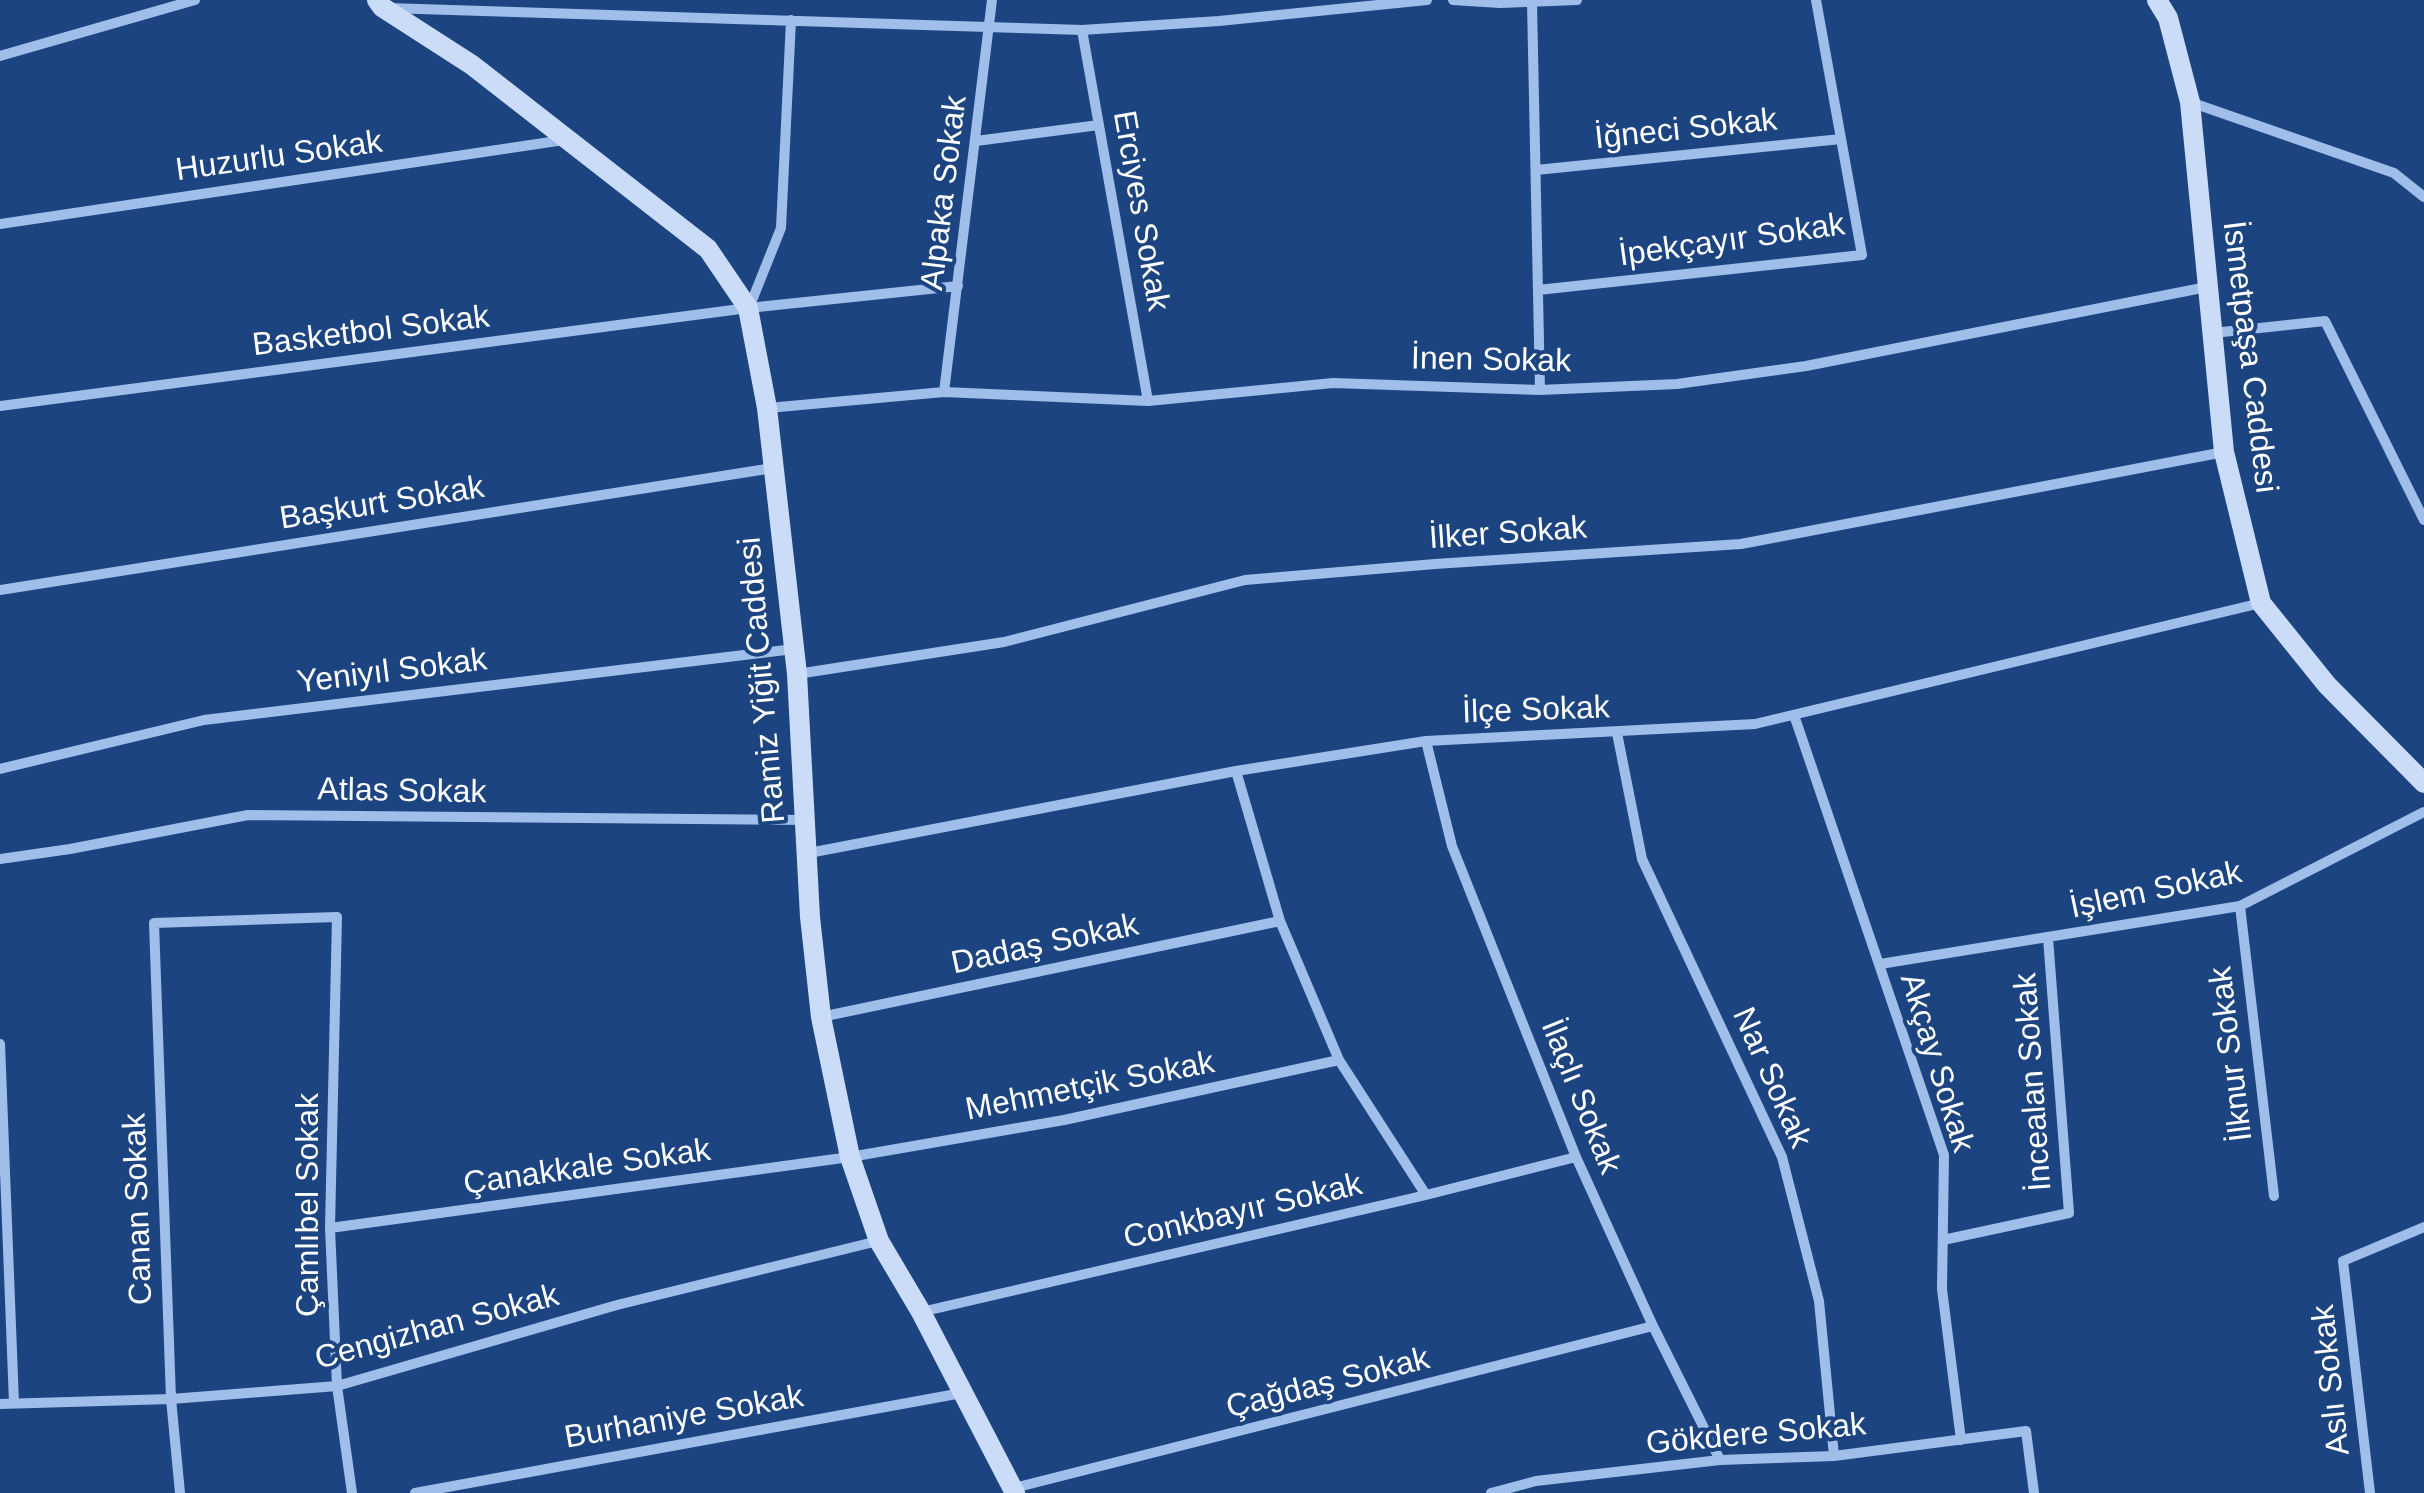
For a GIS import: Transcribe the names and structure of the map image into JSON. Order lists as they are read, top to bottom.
{
  "streets": {
    "main road": ["İsmetpaşa Caddesi", "Ramiz Yiğit Caddesi"],
    "street": [
      "İğneci Sokak",
      "Huzurlu Sokak",
      "Alpaka Sokak",
      "Erciyes Sokak",
      "İpekçayır Sokak",
      "Basketbol Sokak",
      "İnen Sokak",
      "Başkurt Sokak",
      "İlker Sokak",
      "Yeniyıl Sokak",
      "İlçe Sokak",
      "Atlas Sokak",
      "İşlem Sokak",
      "Dadaş Sokak",
      "İlknur Sokak",
      "Akçay Sokak",
      "Nar Sokak",
      "İncealan Sokak",
      "Mehmetçik Sokak",
      "İlaçlı Sokak",
      "Çanakkale Sokak",
      "Çamlıbel Sokak",
      "Canan Sokak",
      "Conkbayır Sokak",
      "Cengizhan Sokak",
      "Aslı Sokak",
      "Çağdaş Sokak",
      "Burhaniye Sokak",
      "Gökdere Sokak"
    ]
  },
  "crossings": [
    ["İğneci Sokak", "İpekçayır Sokak"],
    ["Huzurlu Sokak", "Ramiz Yiğit Caddesi"],
    ["Alpaka Sokak", "Basketbol Sokak"],
    ["Alpaka Sokak", "İnen Sokak"],
    ["Erciyes Sokak", "İnen Sokak"],
    ["Basketbol Sokak", "Ramiz Yiğit Caddesi"],
    ["İsmetpaşa Caddesi", "İnen Sokak"],
    ["İsmetpaşa Caddesi", "İlker Sokak"],
    ["İsmetpaşa Caddesi", "İlçe Sokak"],
    ["İnen Sokak", "Ramiz Yiğit Caddesi"],
    ["Başkurt Sokak", "Ramiz Yiğit Caddesi"],
    ["İlker Sokak", "Ramiz Yiğit Caddesi"],
    ["Yeniyıl Sokak", "Ramiz Yiğit Caddesi"],
    ["Ramiz Yiğit Caddesi", "İlçe Sokak"],
    ["Ramiz Yiğit Caddesi", "Atlas Sokak"],
    ["Ramiz Yiğit Caddesi", "Dadaş Sokak"],
    ["Ramiz Yiğit Caddesi", "Mehmetçik Sokak"],
    ["Ramiz Yiğit Caddesi", "Çanakkale Sokak"],
    ["Ramiz Yiğit Caddesi", "Conkbayır Sokak"],
    ["Ramiz Yiğit Caddesi", "Cengizhan Sokak"],
    ["Ramiz Yiğit Caddesi", "Çağdaş Sokak"],
    ["Ramiz Yiğit Caddesi", "Burhaniye Sokak"],
    ["İlçe Sokak", "Akçay Sokak"],
    ["İlçe Sokak", "Nar Sokak"],
    ["İlçe Sokak", "İlaçlı Sokak"],
    ["İşlem Sokak", "İlknur Sokak"],
    ["İşlem Sokak", "Akçay Sokak"],
    ["İşlem Sokak", "İncealan Sokak"],
    ["Akçay Sokak", "İncealan Sokak"],
    ["Akçay Sokak", "Gökdere Sokak"],
    ["Nar Sokak", "Gökdere Sokak"],
    ["Mehmetçik Sokak", "Çanakkale Sokak"],
    ["İlaçlı Sokak", "Conkbayır Sokak"],
    ["İlaçlı Sokak", "Çağdaş Sokak"],
    ["İlaçlı Sokak", "Gökdere Sokak"],
    ["Çanakkale Sokak", "Çamlıbel Sokak"],
    ["Çamlıbel Sokak", "Canan Sokak"],
    ["Çamlıbel Sokak", "Cengizhan Sokak"],
    ["Canan Sokak", "Cengizhan Sokak"]
  ]
}
